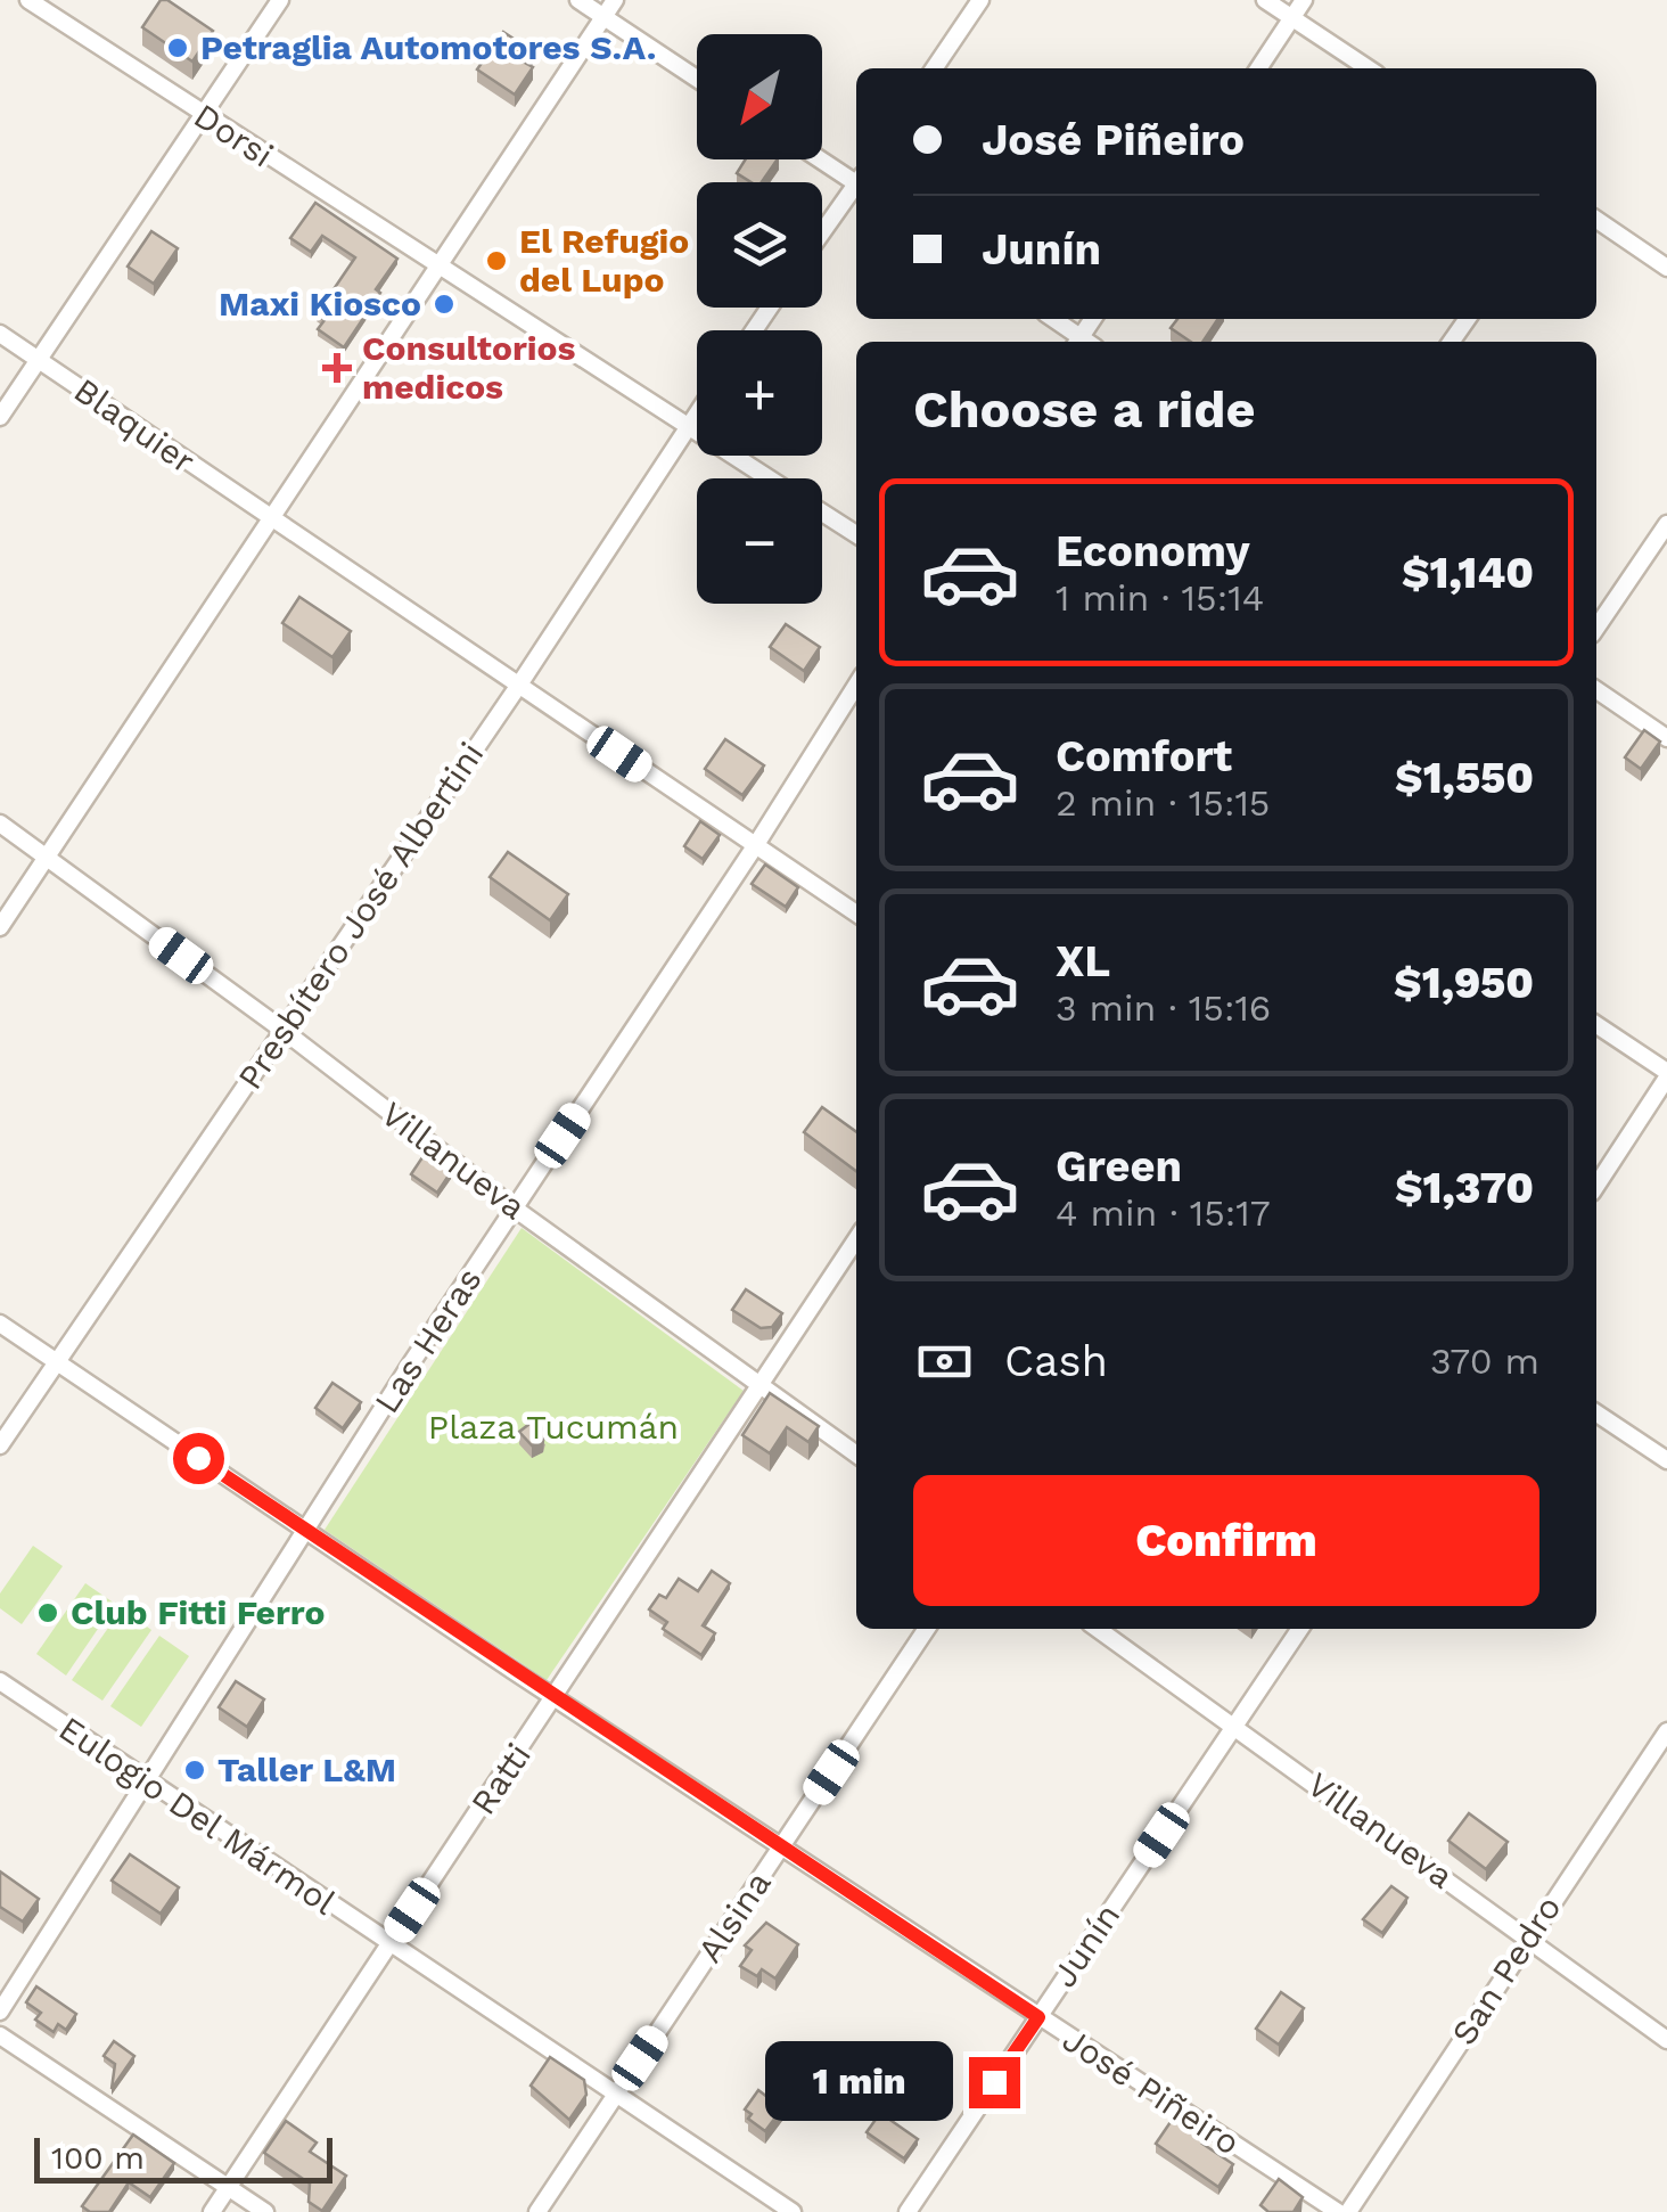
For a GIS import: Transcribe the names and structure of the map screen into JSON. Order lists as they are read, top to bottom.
{
  "streets": {
    "street": [
      "Dorsi",
      "Blaquier",
      "Presbítero José Albertini",
      "Villanueva",
      "Las Heras",
      "Ratti",
      "Eulogio Del Mármol",
      "Alsina",
      "Junín",
      "San Pedro",
      "José Piñeiro"
    ]
  },
  "crossings": [
    ["Dorsi", "Presbítero José Albertini"],
    ["Blaquier", "Presbítero José Albertini"],
    ["Blaquier", "Las Heras"],
    ["Presbítero José Albertini", "Villanueva"],
    ["Presbítero José Albertini", "José Piñeiro"],
    ["Villanueva", "Las Heras"],
    ["Villanueva", "Ratti"],
    ["Villanueva", "Junín"],
    ["Villanueva", "San Pedro"],
    ["Las Heras", "Eulogio Del Mármol"],
    ["Las Heras", "José Piñeiro"],
    ["Ratti", "Eulogio Del Mármol"],
    ["Ratti", "José Piñeiro"],
    ["Eulogio Del Mármol", "Alsina"],
    ["Alsina", "José Piñeiro"],
    ["Junín", "José Piñeiro"]
  ],
  "parks": ["Plaza Tucumán"],
  "places": {
    "other": [
      "Petraglia Automotores S.A.",
      "El Refugio del Lupo",
      "Maxi Kiosco",
      "Club Fitti Ferro",
      "Taller L&M"
    ],
    "health": ["Consultorios medicos"]
  },
  "scale_bar": "100 m",
  "north": "bottom left",
  "page": {
    "map_buttons": ["+", "−"],
    "banner": ["José Piñeiro", "Junín"],
    "heading": "Choose a ride",
    "list": [
      {
        "name": "Economy",
        "note": "1 min · 15:14",
        "value": "$1,140"
      },
      {
        "name": "Comfort",
        "note": "2 min · 15:15",
        "value": "$1,550"
      },
      {
        "name": "XL",
        "note": "3 min · 15:16",
        "value": "$1,950"
      },
      {
        "name": "Green",
        "note": "4 min · 15:17",
        "value": "$1,370"
      }
    ],
    "pay": ["Cash", "370 m"],
    "buttons": "Confirm",
    "bubble": "1 min",
    "scale": "100 m"
  }
}
